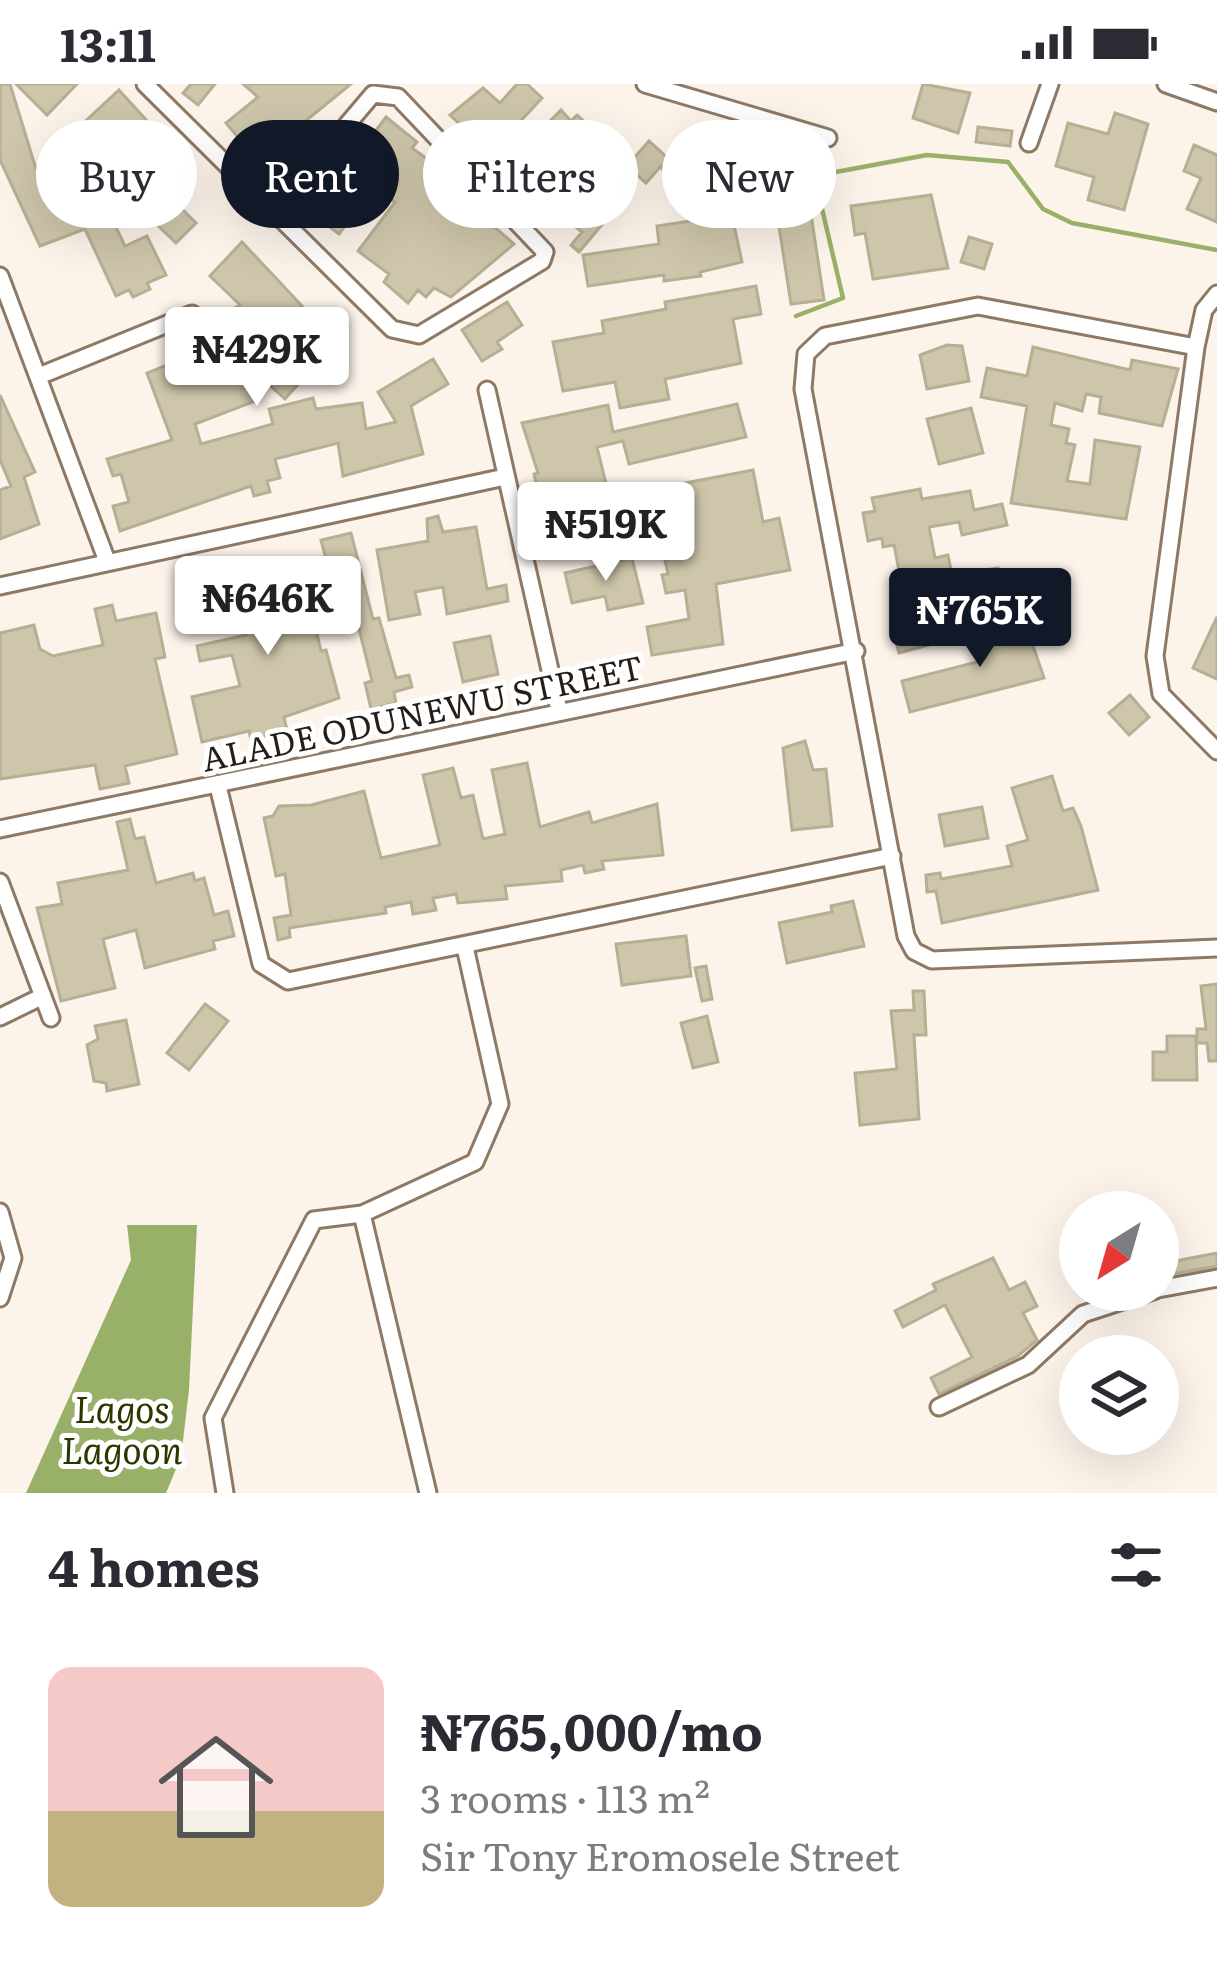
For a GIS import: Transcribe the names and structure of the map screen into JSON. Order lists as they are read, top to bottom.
{
  "streets": {
    "street": ["ALADE ODUNEWU STREET"]
  },
  "water": ["Lagos Lagoon"],
  "north": "bottom left",
  "page": {
    "status": "13:11",
    "chip": [
      "Buy",
      "Rent",
      "Filters",
      "New"
    ],
    "price": [
      "₦429K",
      "₦519K",
      "₦646K",
      "₦765K"
    ],
    "heading": "4 homes",
    "list": [
      {
        "name": "₦765,000/mo",
        "note": "3 rooms · 113 m² · Sir Tony Eromosele Street"
      }
    ]
  }
}
